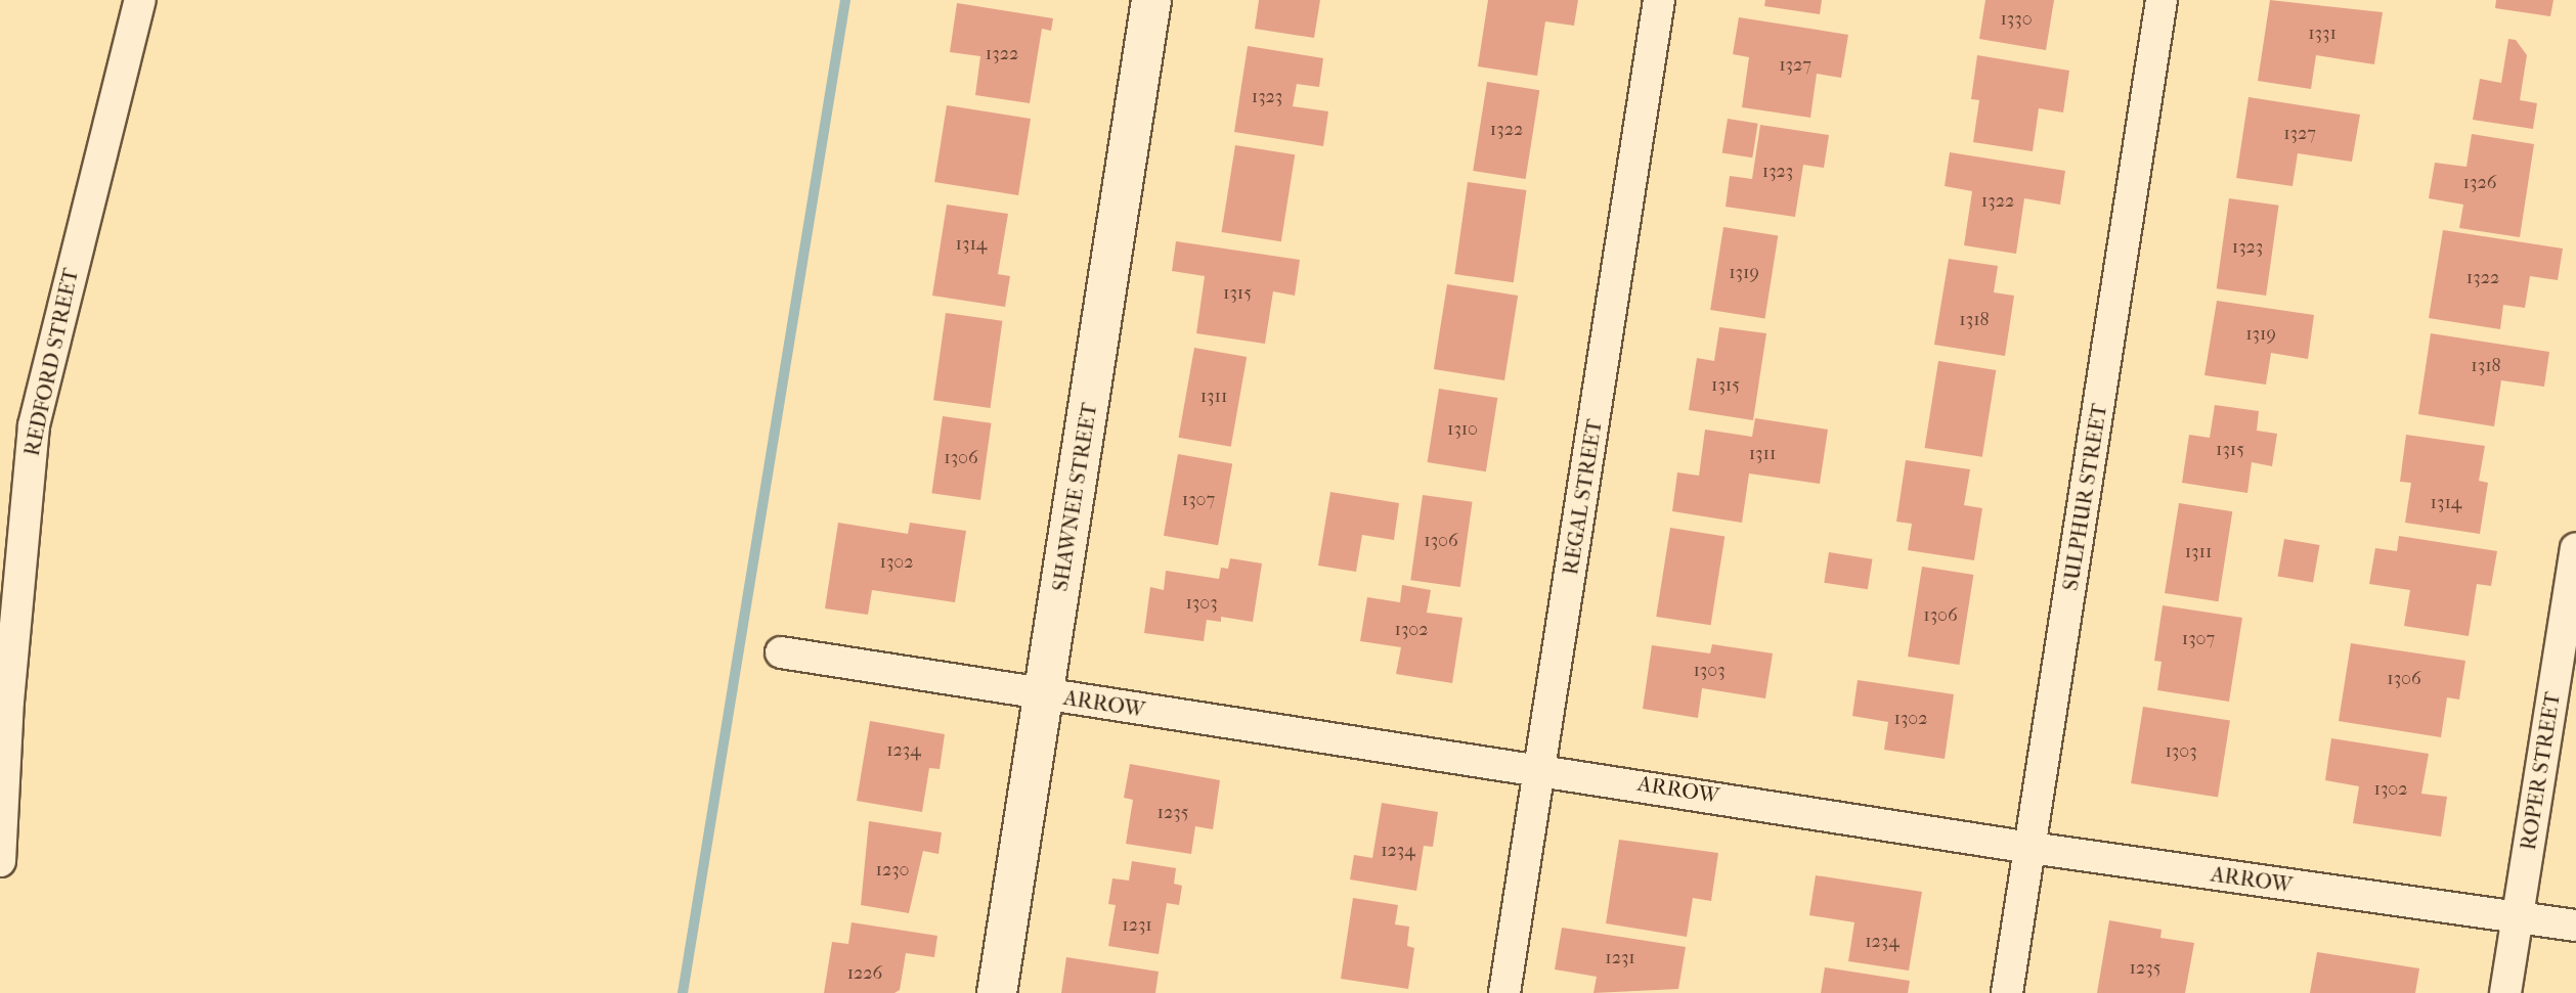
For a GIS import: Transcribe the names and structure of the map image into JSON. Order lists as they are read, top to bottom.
{
  "streets": {
    "street": [
      "REDFORD STREET",
      "SHAWNEE STREET",
      "REGAL STREET",
      "SULPHUR STREET",
      "ARROW",
      "ROPER STREET"
    ]
  },
  "crossings": [
    ["SHAWNEE STREET", "ARROW"],
    ["REGAL STREET", "ARROW"],
    ["SULPHUR STREET", "ARROW"],
    ["ARROW", "ROPER STREET"]
  ],
  "house_numbers": [
    "1330",
    "1331",
    "1322",
    "1327",
    "1323",
    "1322",
    "1327",
    "1323",
    "1326",
    "1322",
    "1314",
    "1323",
    "1319",
    "1322",
    "1315",
    "1318",
    "1319",
    "1318",
    "1315",
    "1311",
    "1310",
    "1315",
    "1311",
    "1306",
    "1307",
    "1314",
    "1306",
    "1311",
    "1302",
    "1303",
    "1306",
    "1302",
    "1307",
    "1303",
    "1306",
    "1302",
    "1234",
    "1303",
    "1302",
    "1235",
    "1234",
    "1230",
    "1231",
    "1234",
    "1231",
    "1235",
    "1226"
  ]
}
